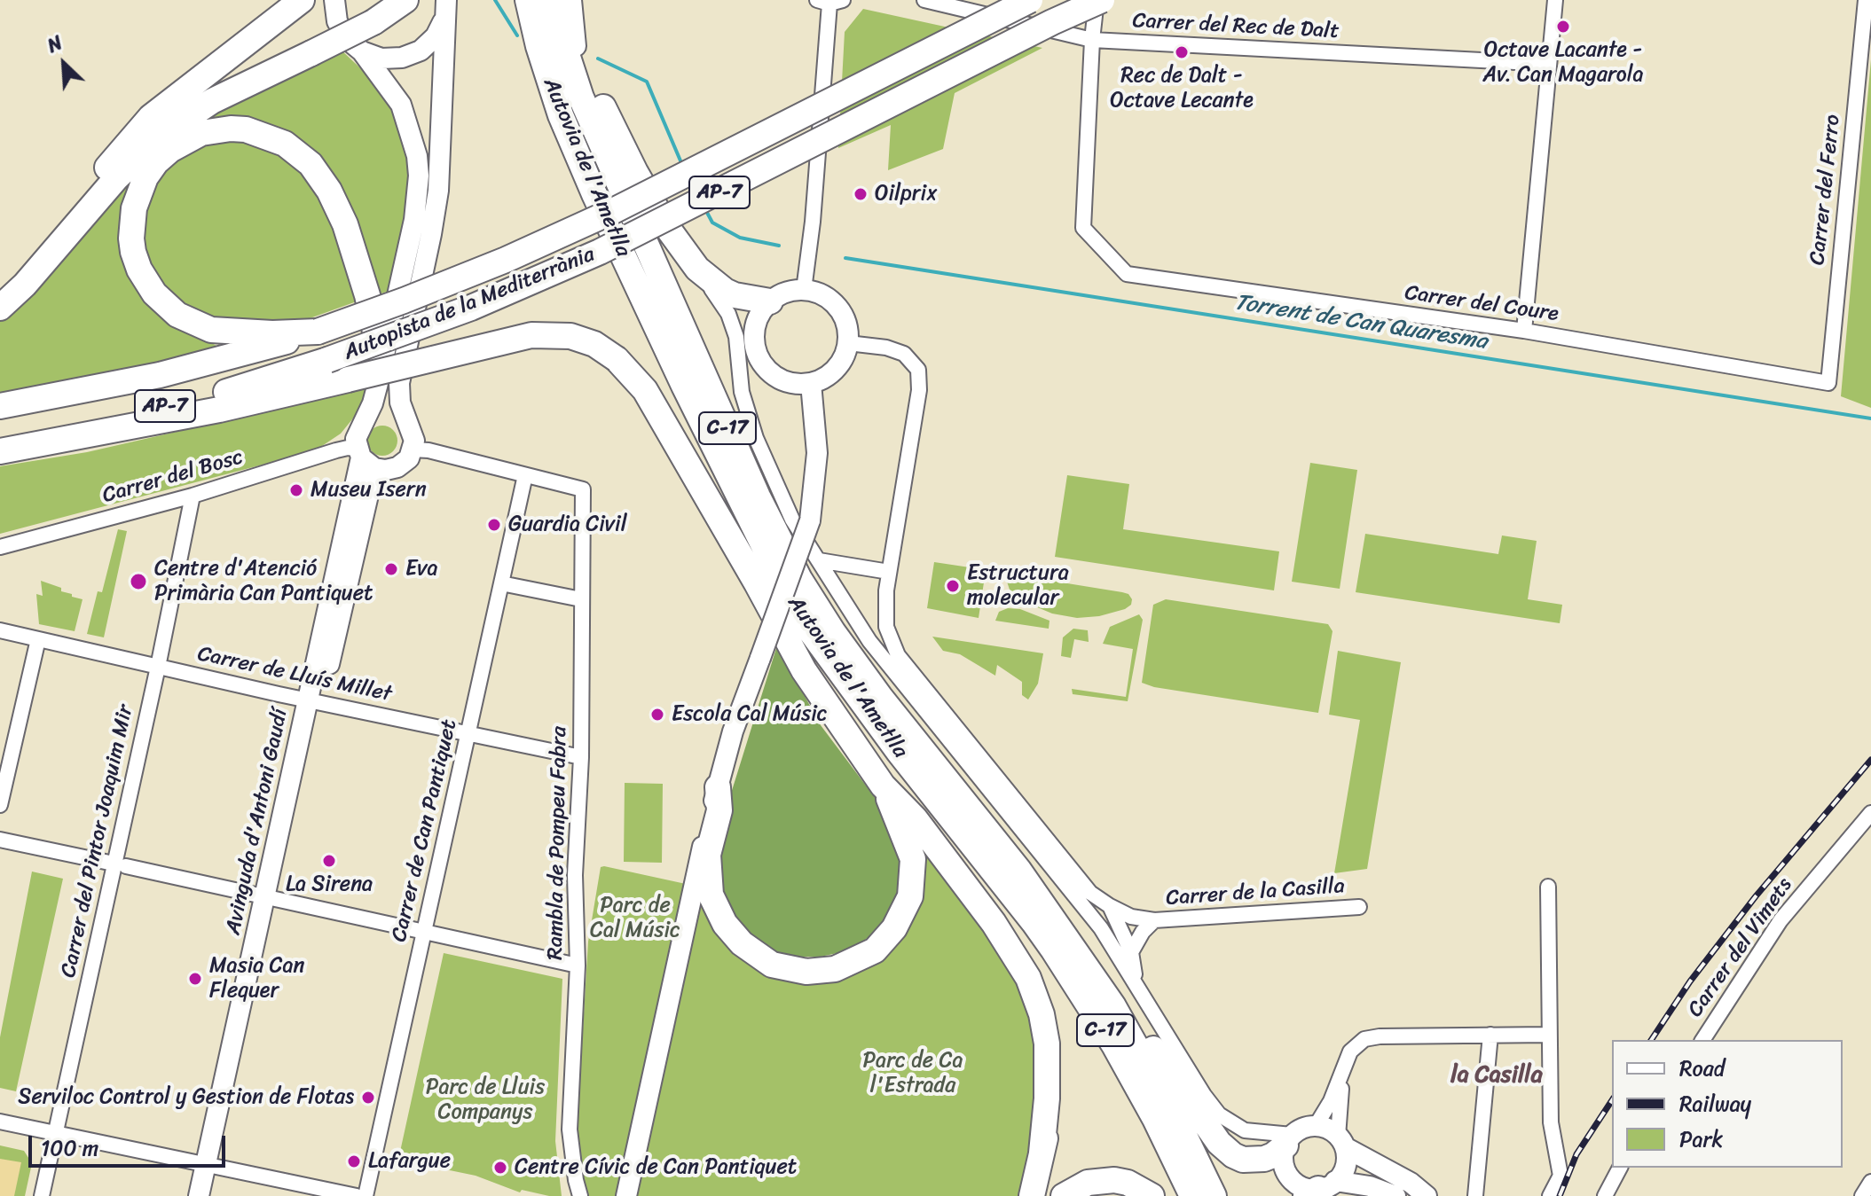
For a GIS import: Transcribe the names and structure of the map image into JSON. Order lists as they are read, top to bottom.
{
  "streets": {
    "highway": [
      "Autovia de l'Ametlla",
      "AP-7",
      "Autopista de la Mediterrània",
      "C-17"
    ],
    "street": [
      "Carrer del Rec de Dalt",
      "Carrer del Ferro",
      "Carrer del Coure",
      "Carrer del Bosc",
      "Carrer de Lluís Millet",
      "Avinguda d'Antoni Gaudí",
      "Carrer de Can Pantiquet",
      "Carrer del Pintor Joaquim Mir",
      "Rambla de Pompeu Fabra",
      "Carrer de la Casilla",
      "Carrer del Vimets"
    ]
  },
  "crossings": [
    ["Carrer del Rec de Dalt", "Carrer del Coure"],
    ["Carrer del Ferro", "Carrer del Coure"],
    ["Carrer del Bosc", "Avinguda d'Antoni Gaudí"],
    ["Carrer del Bosc", "Carrer del Pintor Joaquim Mir"],
    ["Carrer de Lluís Millet", "Avinguda d'Antoni Gaudí"],
    ["Carrer de Lluís Millet", "Carrer de Can Pantiquet"],
    ["Carrer de Lluís Millet", "Carrer del Pintor Joaquim Mir"],
    ["Carrer de Lluís Millet", "Rambla de Pompeu Fabra"],
    ["Carrer de Can Pantiquet", "Rambla de Pompeu Fabra"]
  ],
  "districts": ["la Casilla"],
  "water": ["Torrent de Can Quaresma"],
  "parks": ["Parc de Cal Músic", "Parc de Ca l'Estrada", "Parc de Lluis Companys"],
  "places": [
    "Octave Lacante - Av. Can Magarola",
    "Rec de Dalt - Octave Lecante",
    "Oilprix",
    "Museu Isern",
    "Guardia Civil",
    "Eva",
    "Centre d'Atenció Primària Can Pantiquet",
    "Estructura molecular",
    "Escola Cal Músic",
    "La Sirena",
    "Masia Can Flequer",
    "Serviloc Control y Gestion de Flotas",
    "Lafargue",
    "Centre Cívic de Can Pantiquet"
  ],
  "legend": ["Road", "Railway", "Park"],
  "scale_bar": "100 m",
  "north": "top left"
}
